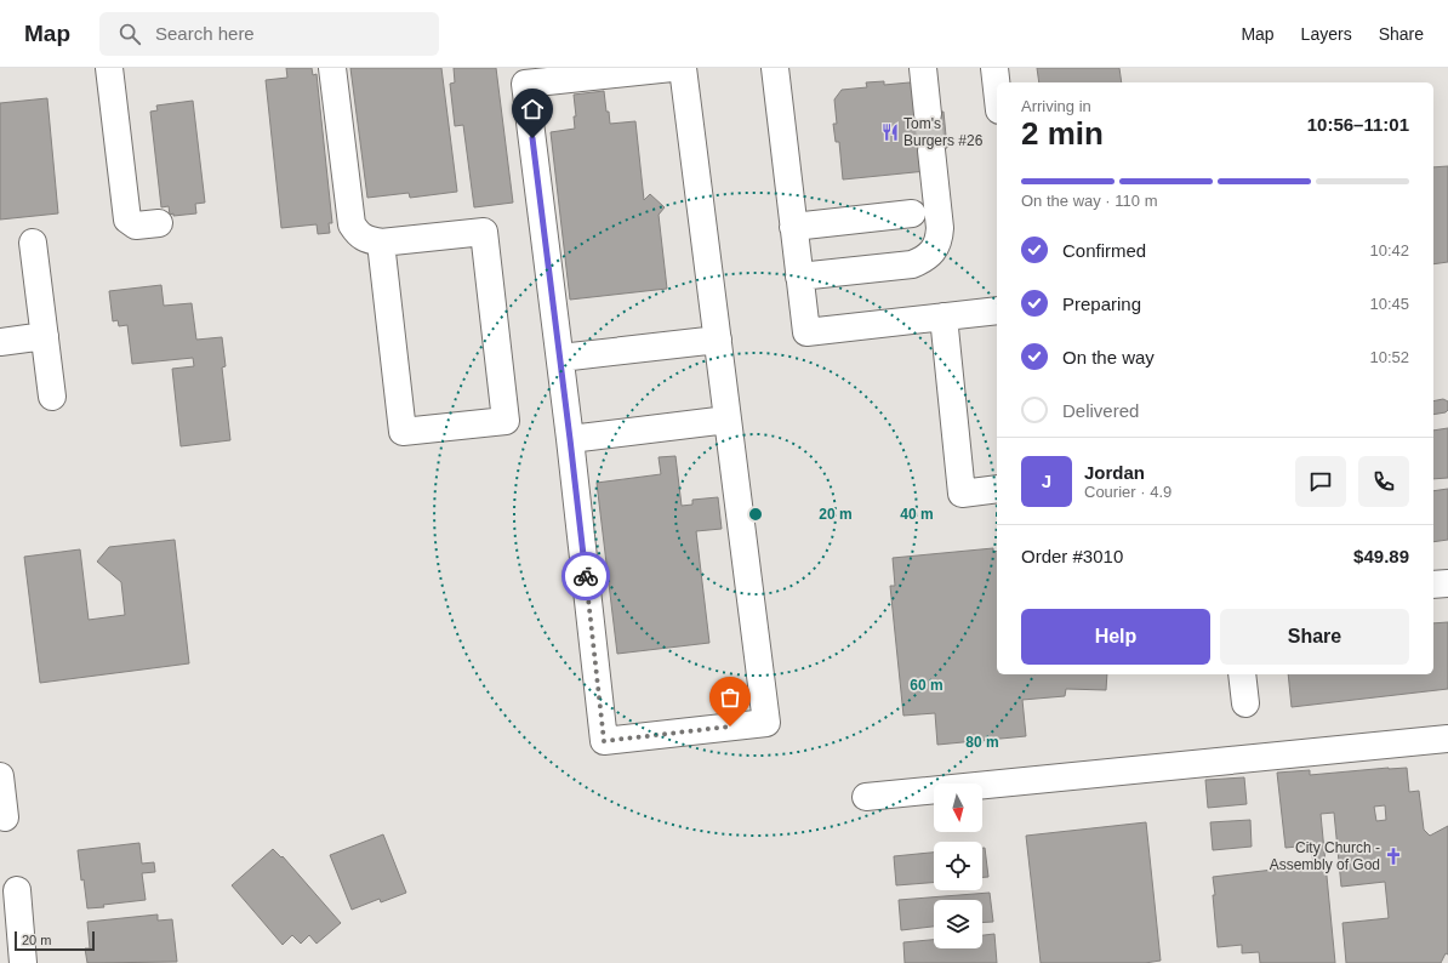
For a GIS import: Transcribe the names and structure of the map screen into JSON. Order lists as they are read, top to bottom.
{
  "places": {
    "restaurant": ["Tom's Burgers #26"],
    "church": ["City Church - Assembly of God"]
  },
  "scale_bar": "20 m",
  "north": "bottom",
  "page": {
    "header": "Map",
    "search": "Search here",
    "nav": ["Map", "Layers", "Share"],
    "heading": ["2 min", "Arriving in", "10:56–11:01"],
    "panel": [
      "Jordan",
      "Courier · 4.9",
      "Order #3010",
      "$49.89"
    ],
    "bar": "On the way · 110 m",
    "list": [
      ["Confirmed", "10:42"],
      ["Preparing", "10:45"],
      ["On the way", "10:52"],
      "Delivered"
    ],
    "round": "J",
    "buttons": ["Help", "Share"],
    "scale": "20 m"
  },
  "rings": [
    "20 m",
    "40 m",
    "60 m",
    "80 m"
  ]
}
